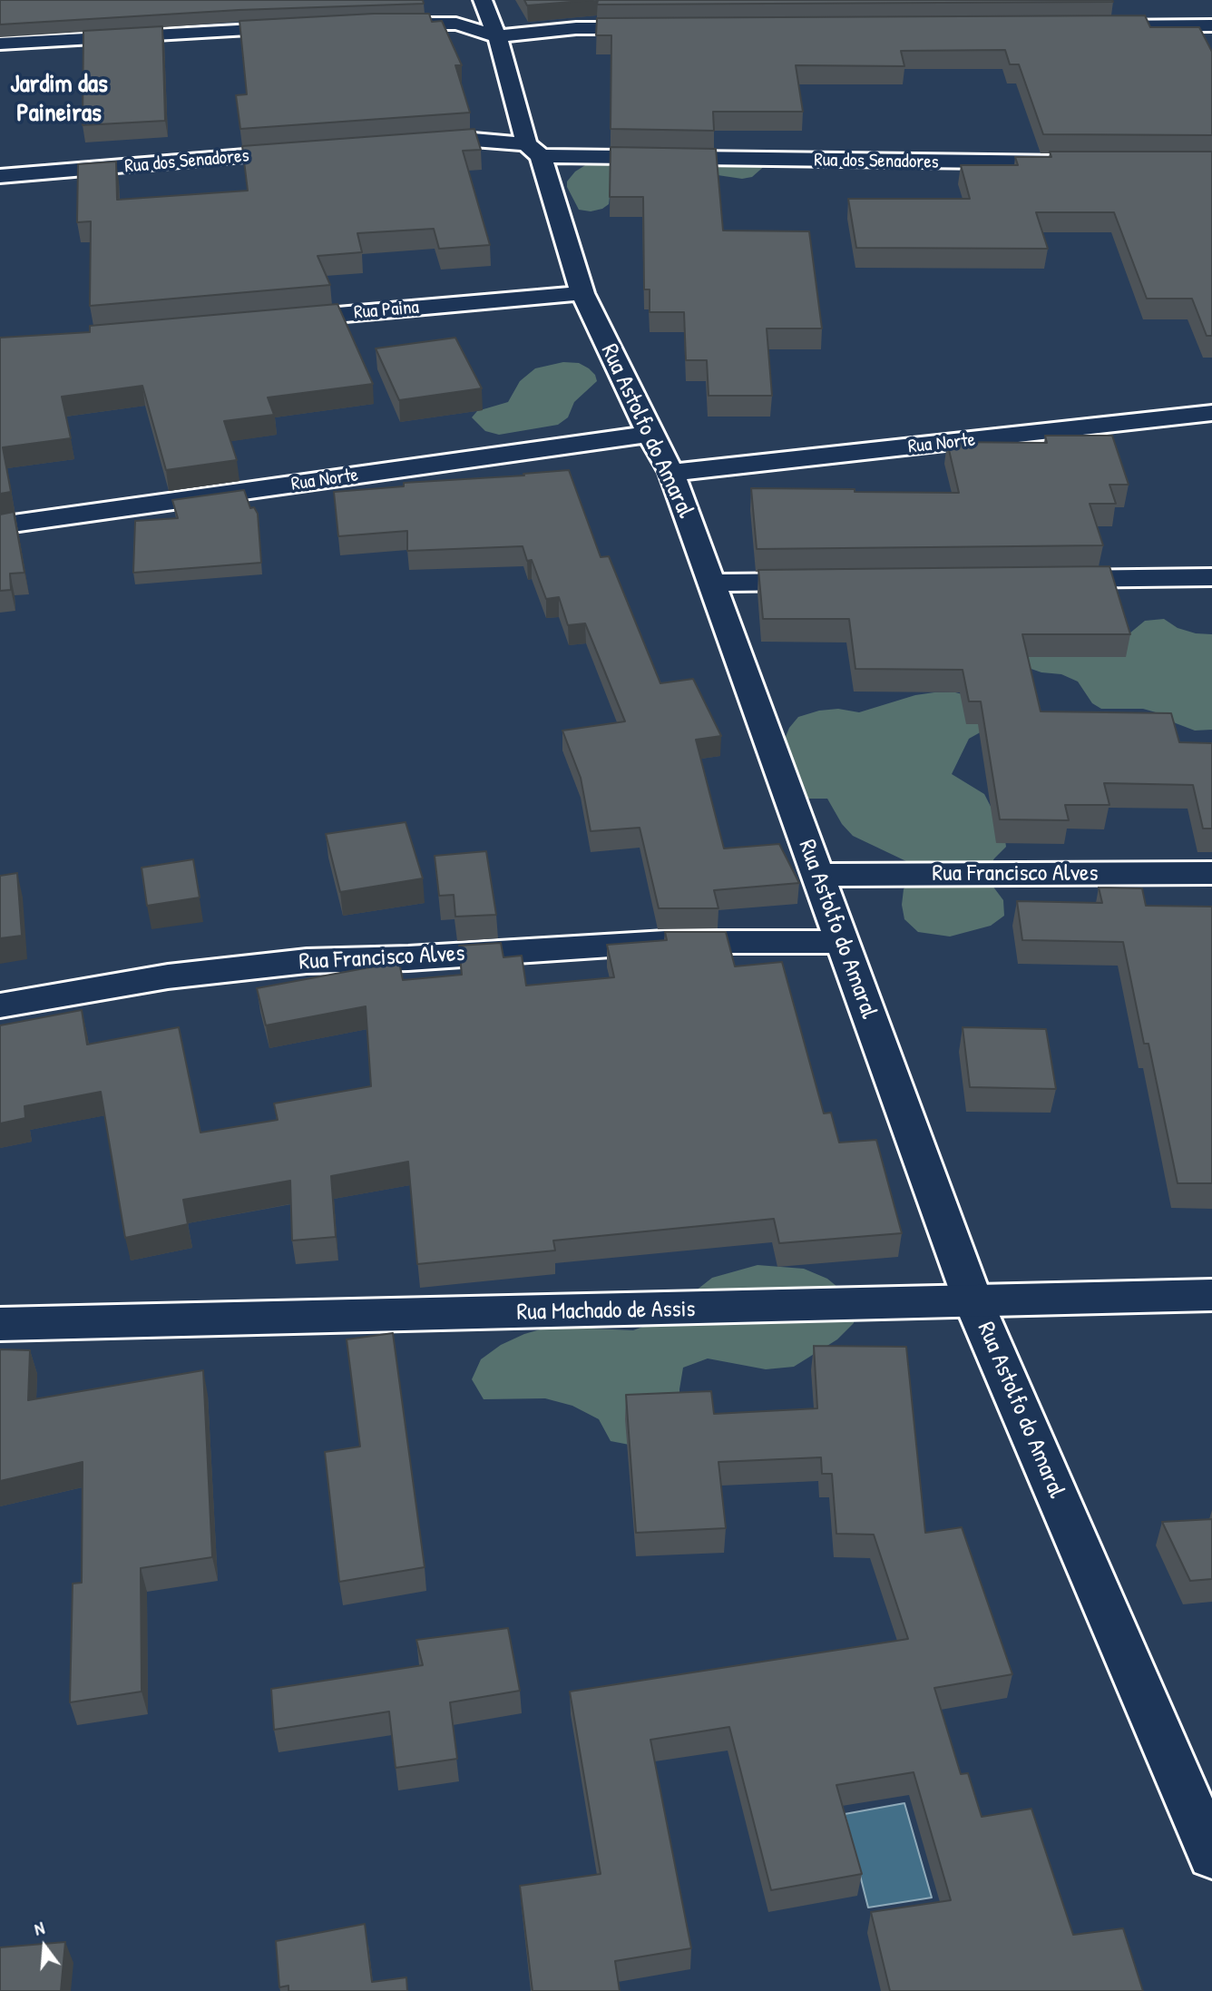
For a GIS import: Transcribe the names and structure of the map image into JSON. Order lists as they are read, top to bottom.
{
  "streets": {
    "street": [
      "Rua dos Senadores",
      "Rua Paina",
      "Rua Astolfo do Amaral",
      "Rua Norte",
      "Rua Francisco Alves",
      "Rua Machado de Assis"
    ]
  },
  "crossings": [
    ["Rua dos Senadores", "Rua Astolfo do Amaral"],
    ["Rua Paina", "Rua Astolfo do Amaral"],
    ["Rua Astolfo do Amaral", "Rua Norte"],
    ["Rua Astolfo do Amaral", "Rua Francisco Alves"],
    ["Rua Astolfo do Amaral", "Rua Machado de Assis"]
  ],
  "districts": ["Jardim das Paineiras"],
  "north": "top"
}
